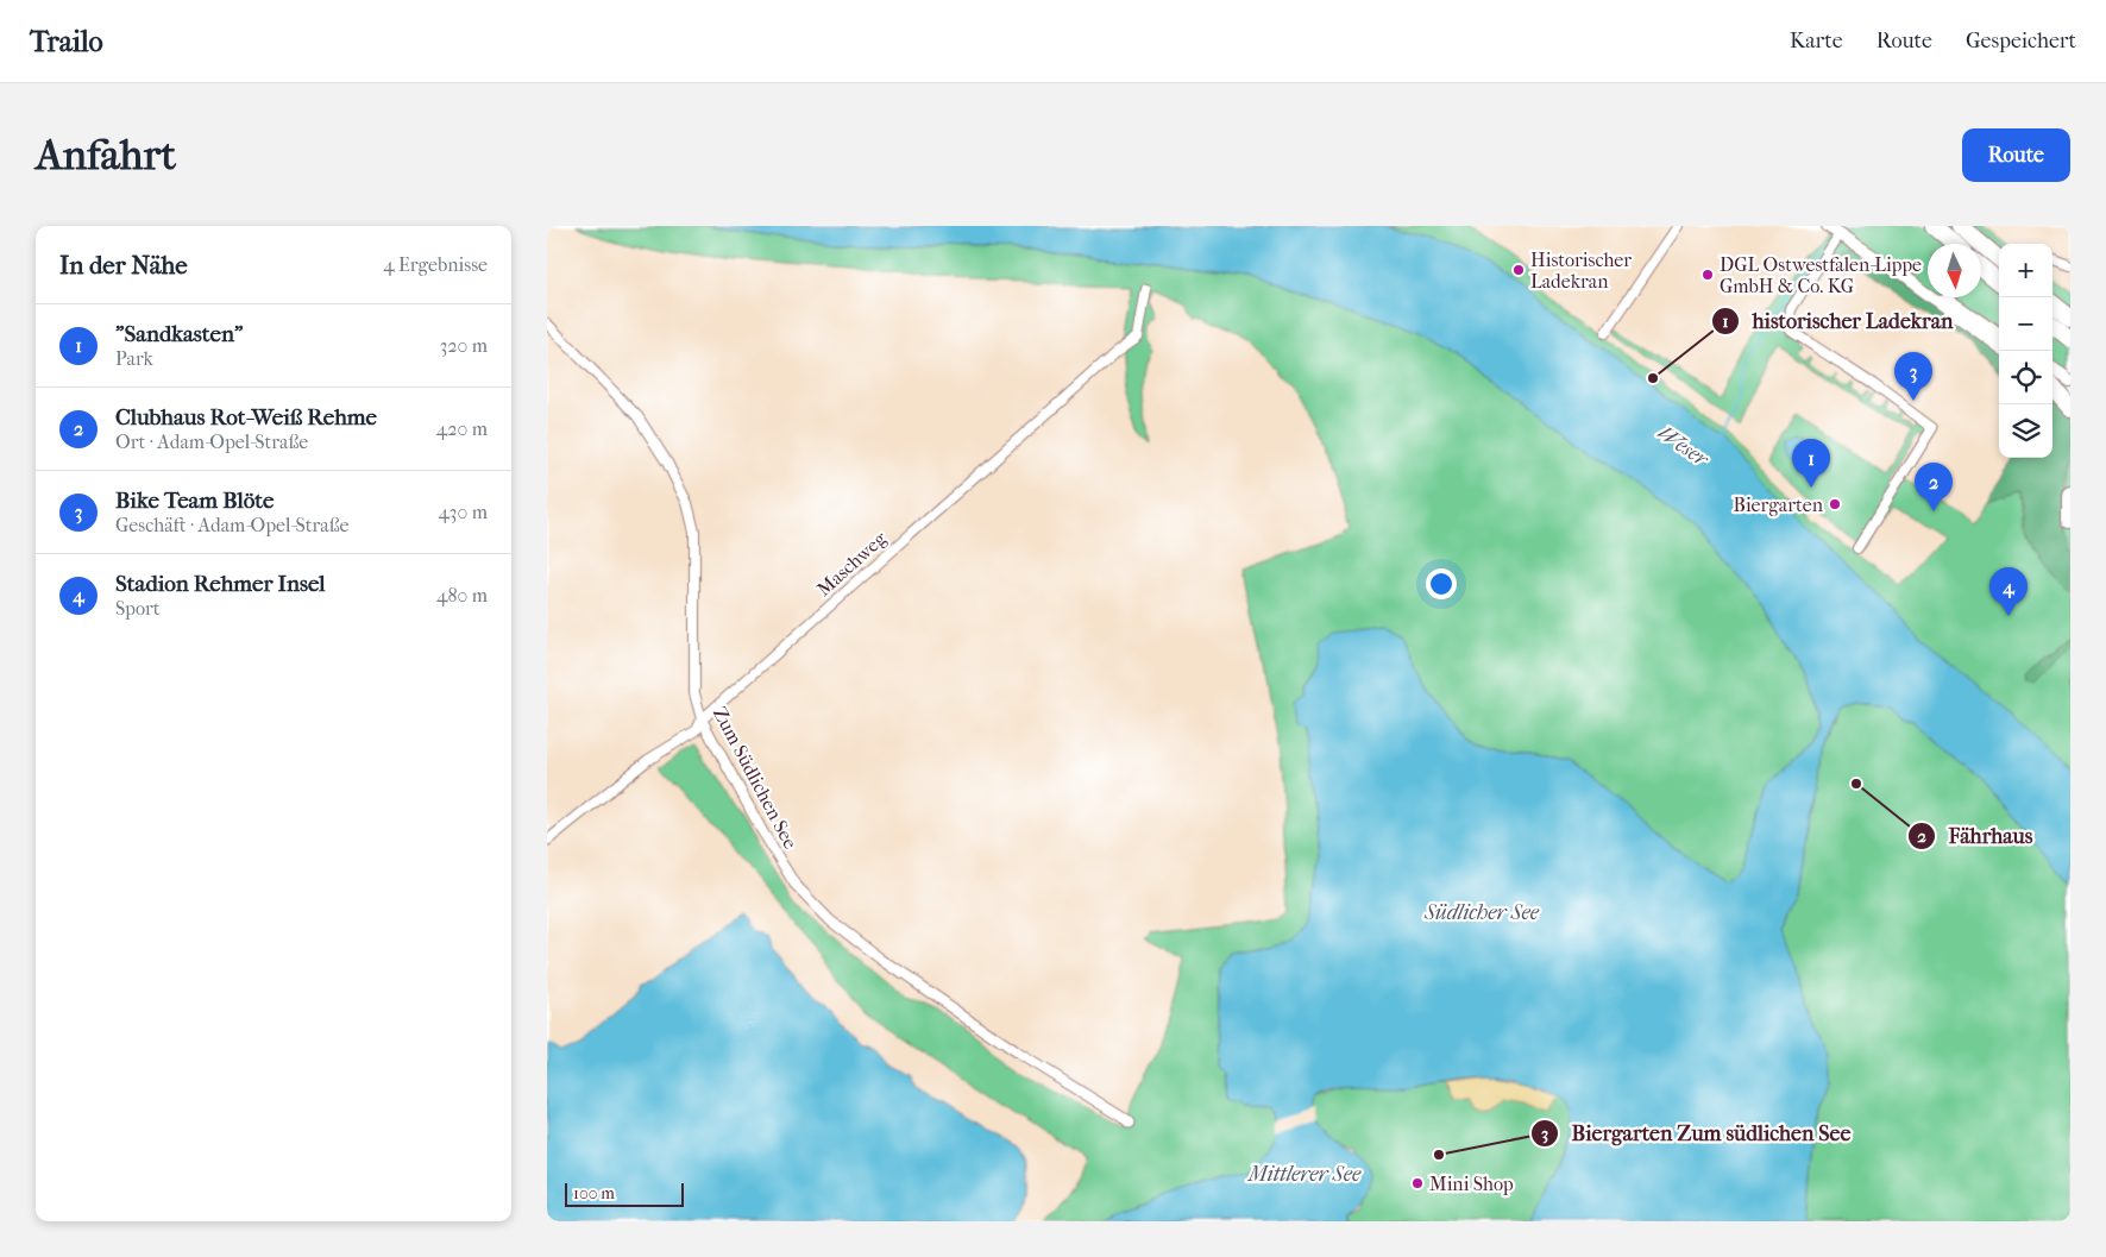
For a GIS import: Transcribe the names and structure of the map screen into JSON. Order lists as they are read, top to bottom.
{
  "streets": {
    "street": ["Maschweg", "Zum Südlichen See"]
  },
  "crossings": [
    ["Maschweg", "Zum Südlichen See"]
  ],
  "water": ["Weser", "Südlicher See", "Mittlerer See"],
  "places": [
    "Historischer Ladekran",
    "DGL Ostwestfalen-Lippe GmbH & Co. KG",
    "historischer Ladekran",
    "Biergarten",
    "Fährhaus",
    "Biergarten Zum südlichen See",
    "Mini Shop"
  ],
  "scale_bar": "100 m",
  "north": "bottom",
  "page": {
    "header": "Trailo",
    "nav": ["Karte", "Route", "Gespeichert"],
    "buttons": "Route",
    "title": "Anfahrt",
    "heading": ["In der Nähe", "4 Ergebnisse"],
    "map_buttons": ["+", "−"],
    "list": [
      {
        "mark": "1",
        "name": "\"Sandkasten\"",
        "note": "Park",
        "value": "320 m"
      },
      {
        "mark": "2",
        "name": "Clubhaus Rot-Weiß Rehme",
        "note": "Ort · Adam-Opel-Straße",
        "value": "420 m"
      },
      {
        "mark": "3",
        "name": "Bike Team Blöte",
        "note": "Geschäft · Adam-Opel-Straße",
        "value": "430 m"
      },
      {
        "mark": "4",
        "name": "Stadion Rehmer Insel",
        "note": "Sport",
        "value": "480 m"
      }
    ],
    "pins": [
      "3",
      "1",
      "2",
      "4"
    ],
    "scale": "100 m"
  }
}
